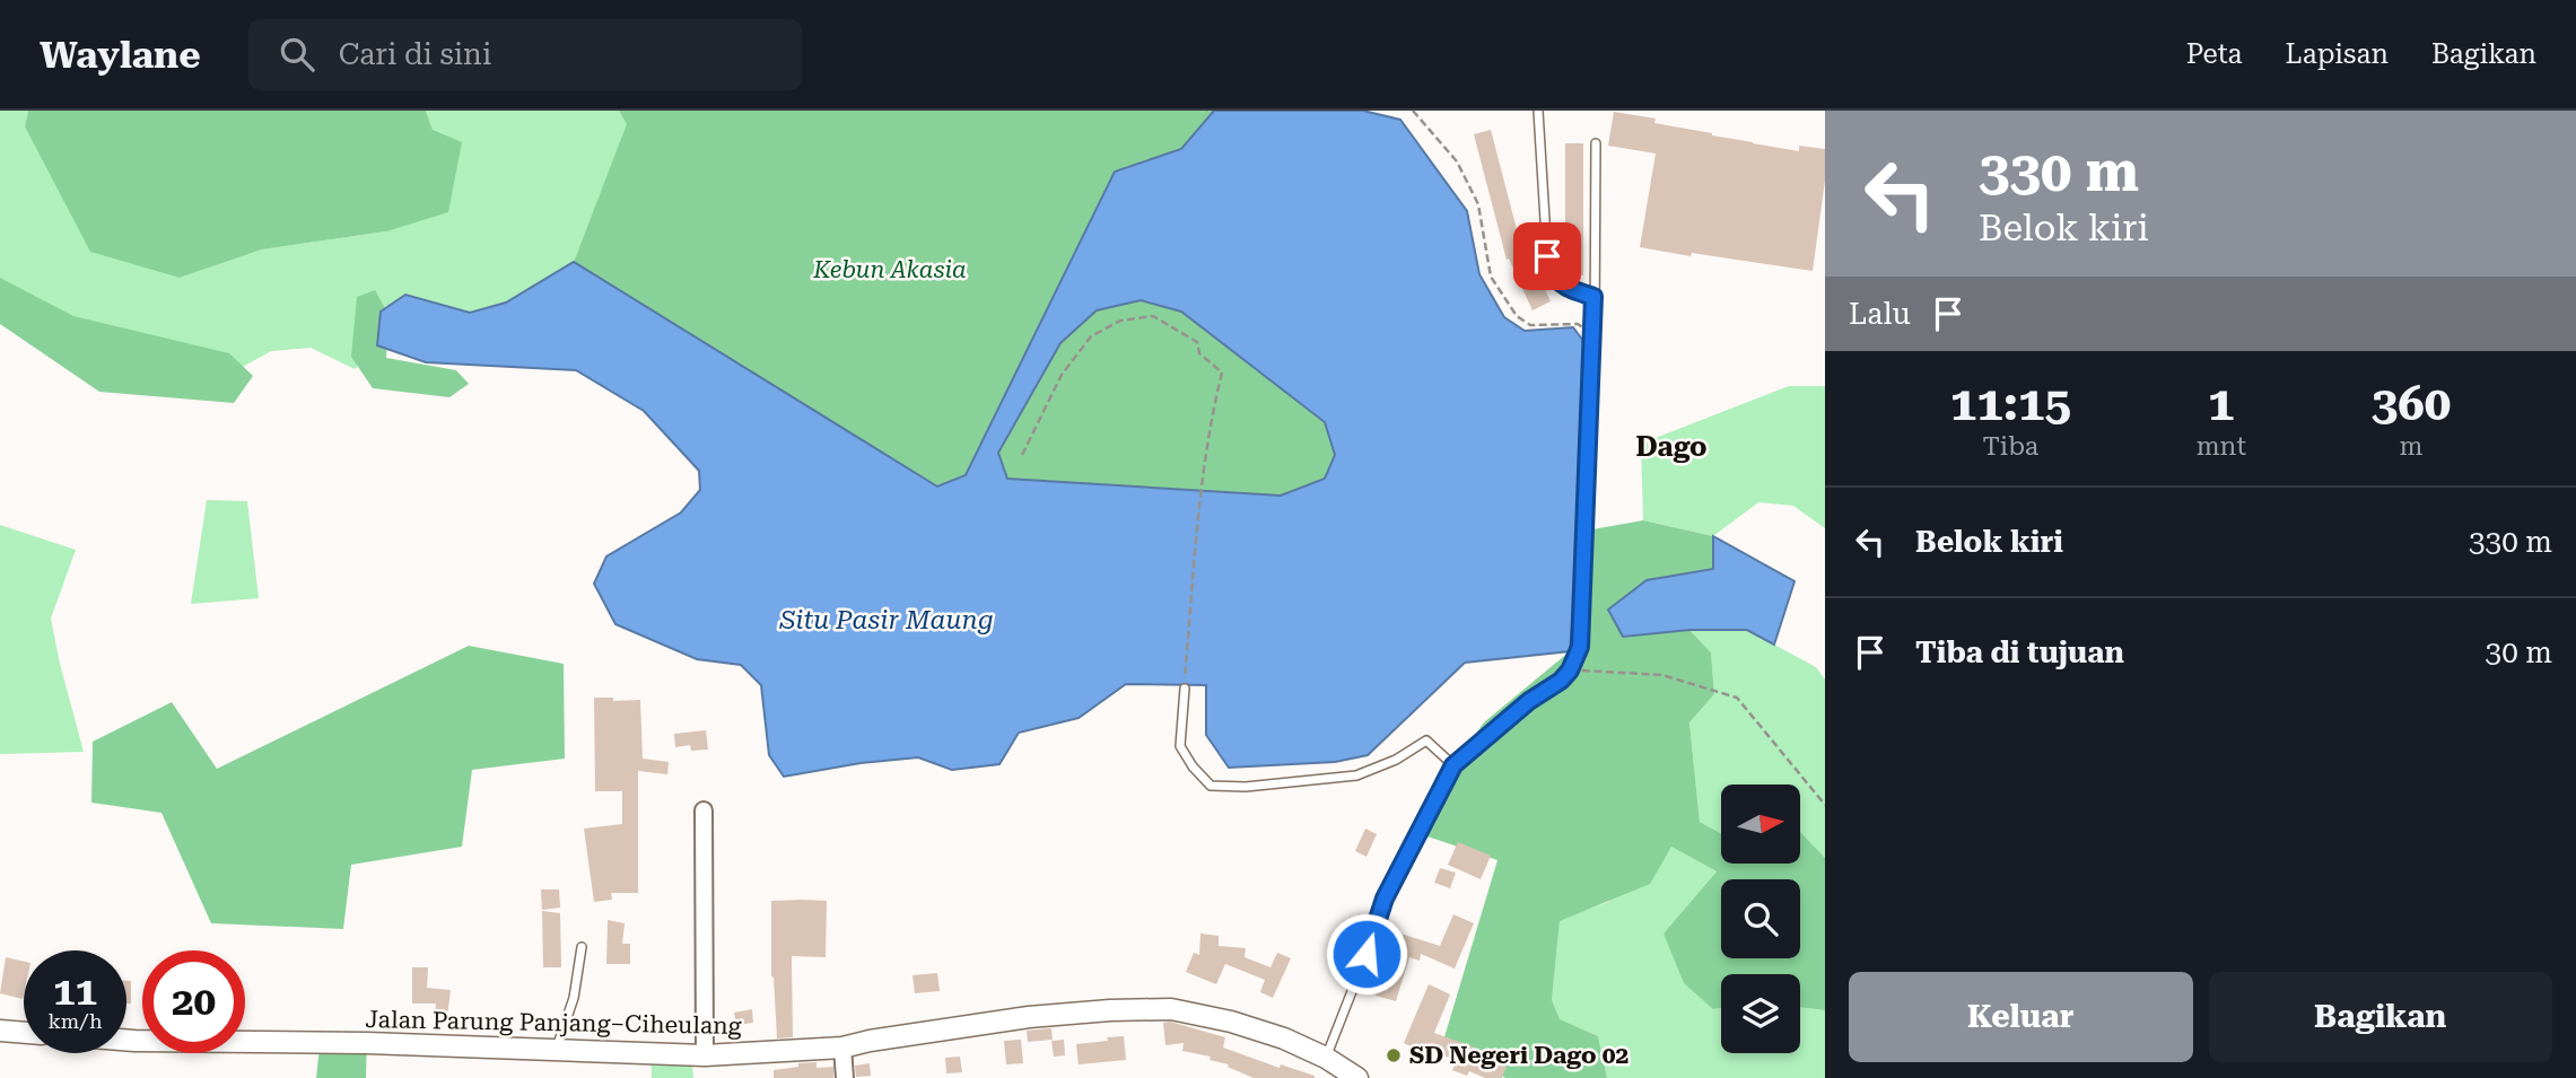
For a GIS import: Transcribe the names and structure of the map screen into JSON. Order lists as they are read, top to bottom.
{
  "streets": {
    "street": ["Jalan Parung Panjang–Ciheulang"]
  },
  "districts": ["Dago"],
  "water": ["Situ Pasir Maung"],
  "parks": ["Kebun Akasia"],
  "places": ["SD Negeri Dago 02"],
  "north": "right",
  "page": {
    "header": "Waylane",
    "search": "Cari di sini",
    "nav": ["Peta", "Lapisan", "Bagikan"],
    "turn": ["330 m", "Belok kiri"],
    "then": "Lalu",
    "eta": [
      "11:15",
      "Tiba",
      "1",
      "mnt",
      "360",
      "m"
    ],
    "list": [
      {
        "name": "Belok kiri",
        "value": "330 m"
      },
      {
        "name": "Tiba di tujuan",
        "value": "30 m"
      }
    ],
    "speed": "11 km/h",
    "limit": "20",
    "buttons": ["Keluar", "Bagikan"]
  }
}
